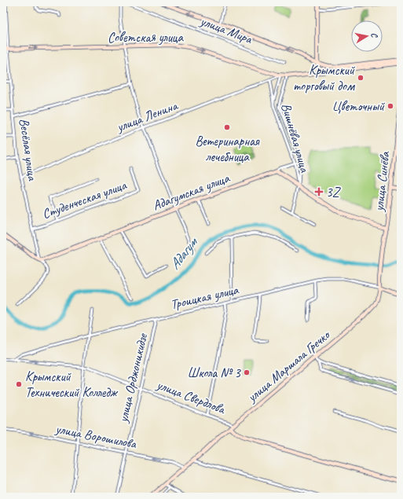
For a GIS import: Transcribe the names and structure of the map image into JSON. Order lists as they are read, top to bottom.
{
  "streets": {
    "main road": [
      "Советская улица",
      "улица Ленина",
      "улица Синёва",
      "Адагумская улица",
      "Троицкая улица",
      "улица Маршала Гречко",
      "улица Свердлова"
    ],
    "street": [
      "улица Мира",
      "Вишнёвая улица",
      "Весёлая улица",
      "Студенческая улица",
      "улица Орджоникидзе",
      "улица Ворошилова"
    ]
  },
  "crossings": [
    ["Советская улица", "улица Ленина"],
    ["Советская улица", "Вишнёвая улица"],
    ["Советская улица", "Весёлая улица"],
    ["улица Ленина", "Вишнёвая улица"],
    ["улица Ленина", "Весёлая улица"],
    ["Весёлая улица", "Адагумская улица"],
    ["Весёлая улица", "Студенческая улица"],
    ["улица Синёва", "улица Маршала Гречко"],
    ["Троицкая улица", "улица Маршала Гречко"],
    ["Троицкая улица", "улица Орджоникидзе"],
    ["Троицкая улица", "улица Свердлова"],
    ["улица Маршала Гречко", "улица Свердлова"],
    ["улица Маршала Гречко", "улица Ворошилова"],
    ["улица Орджоникидзе", "улица Свердлова"],
    ["улица Орджоникидзе", "улица Ворошилова"]
  ],
  "one_way": ["Советская улица", "улица Ворошилова"],
  "water": ["Адагум"],
  "places": {
    "other": [
      "Крымский торговый дом",
      "Цветочный",
      "Ветеринарная лечебница",
      "Школа № 3",
      "Крымский Технический Колледж"
    ],
    "health": ["3Z"]
  },
  "north": "right"
}
